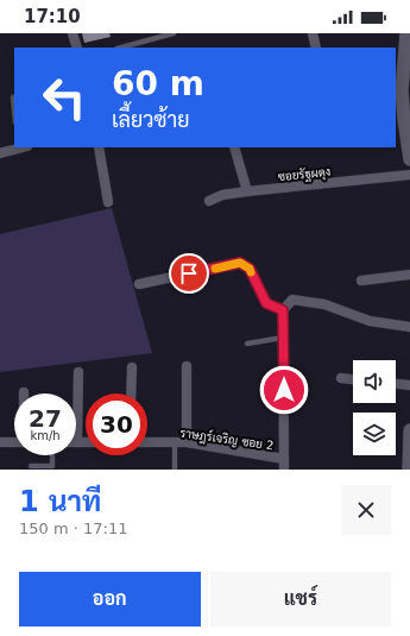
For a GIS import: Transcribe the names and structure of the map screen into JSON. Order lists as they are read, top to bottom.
{
  "streets": {
    "street": ["ซอยรัฐผดุง", "ราษฎร์เจริญ ซอย 2"]
  },
  "page": {
    "status": "17:10",
    "turn": ["60 m", "เลี้ยวซ้าย"],
    "speed": "27 km/h",
    "limit": "30",
    "heading": ["1 นาที", "150 m · 17:11"],
    "buttons": ["ออก", "แชร์"]
  }
}
